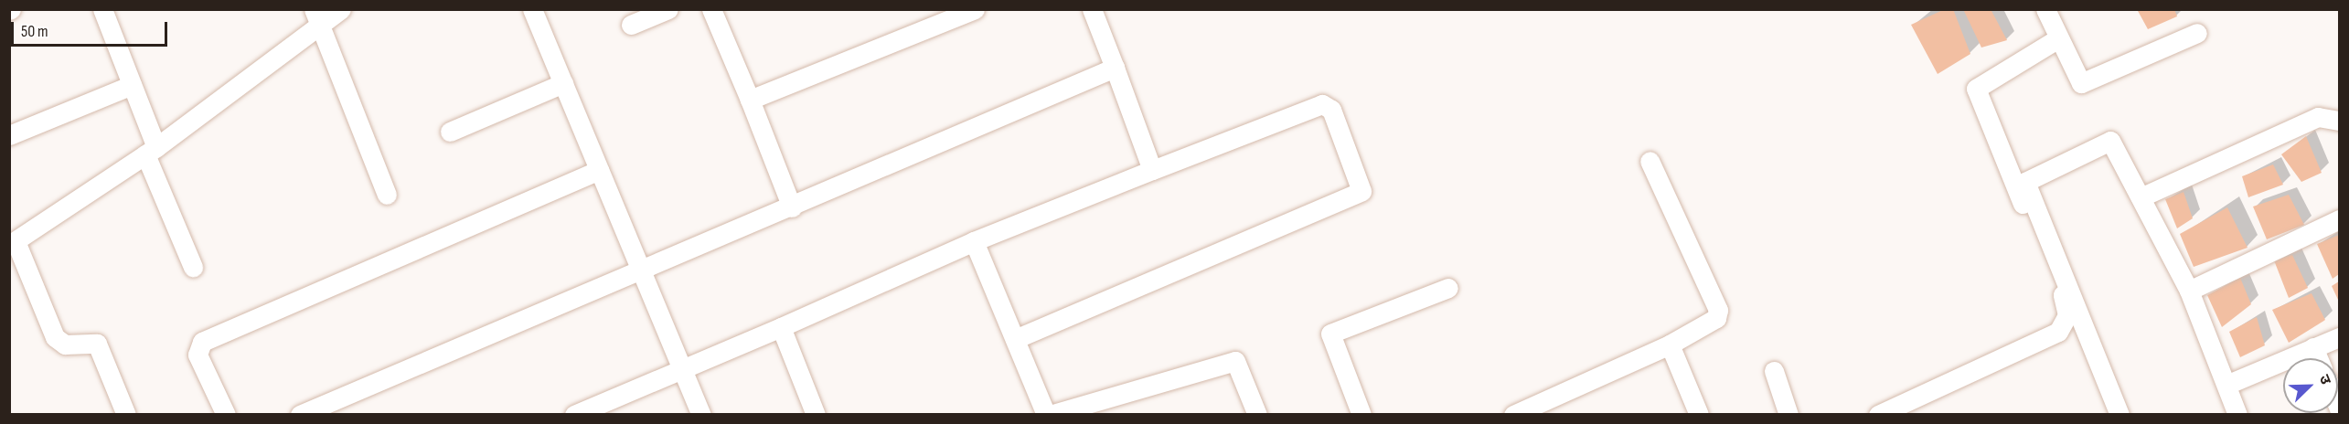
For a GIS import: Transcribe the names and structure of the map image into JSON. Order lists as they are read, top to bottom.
{
  "scale_bar": "50 m",
  "north": "top right"
}
